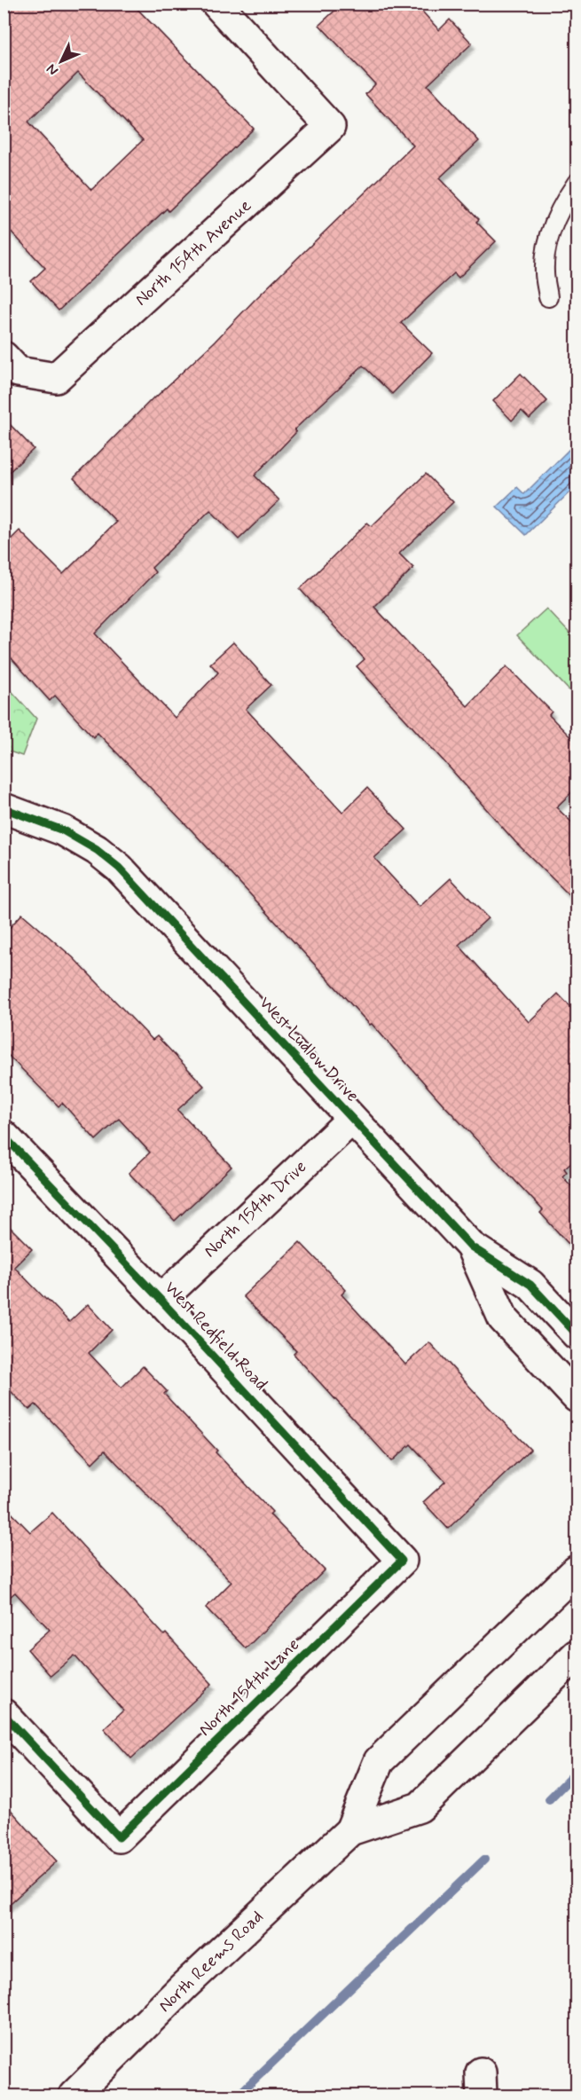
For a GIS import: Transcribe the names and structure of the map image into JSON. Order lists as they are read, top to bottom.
{
  "streets": {
    "street": [
      "North 154th Avenue",
      "West Ludlow Drive",
      "North 154th Drive",
      "West Redfield Road",
      "North 154th Lane",
      "North Reems Road"
    ]
  },
  "crossings": [
    ["West Ludlow Drive", "North 154th Drive"],
    ["North 154th Drive", "West Redfield Road"],
    ["West Redfield Road", "North 154th Lane"]
  ],
  "north": "bottom left"
}
